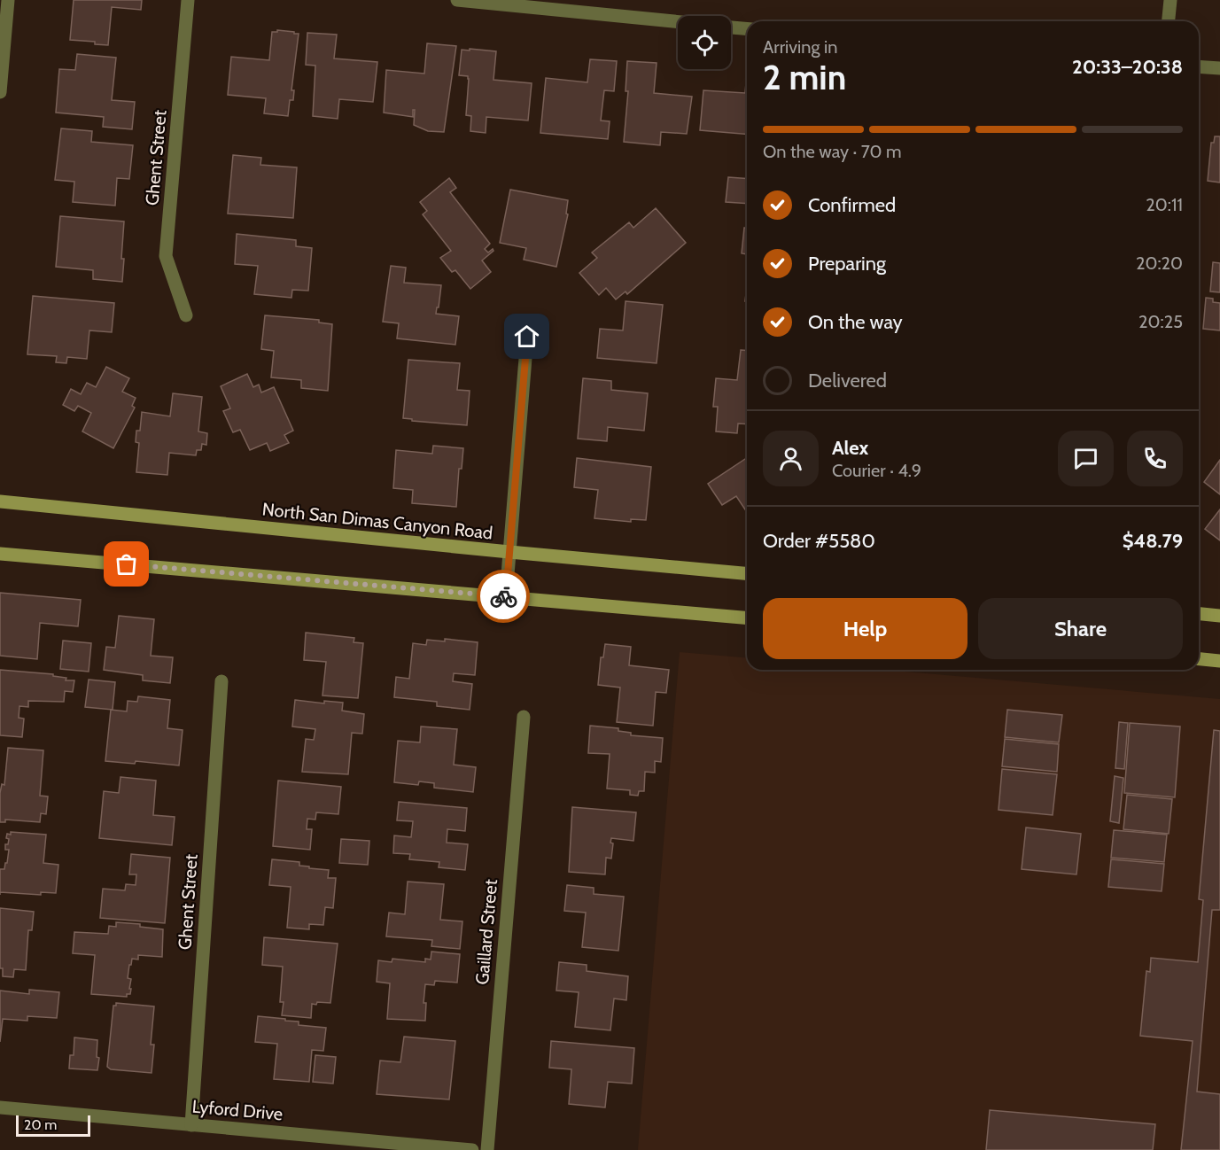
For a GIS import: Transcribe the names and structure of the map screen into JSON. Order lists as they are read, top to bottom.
{
  "streets": {
    "main road": ["North San Dimas Canyon Road"],
    "street": ["Ghent Street", "Gaillard Street", "Lyford Drive"]
  },
  "crossings": [
    ["Ghent Street", "Lyford Drive"]
  ],
  "scale_bar": "20 m",
  "page": {
    "heading": ["2 min", "Arriving in", "20:33–20:38"],
    "panel": [
      "Alex",
      "Courier · 4.9",
      "Order #5580",
      "$48.79"
    ],
    "bar": "On the way · 70 m",
    "list": [
      ["Confirmed", "20:11"],
      ["Preparing", "20:20"],
      ["On the way", "20:25"],
      "Delivered"
    ],
    "buttons": ["Help", "Share"],
    "scale": "20 m"
  }
}
